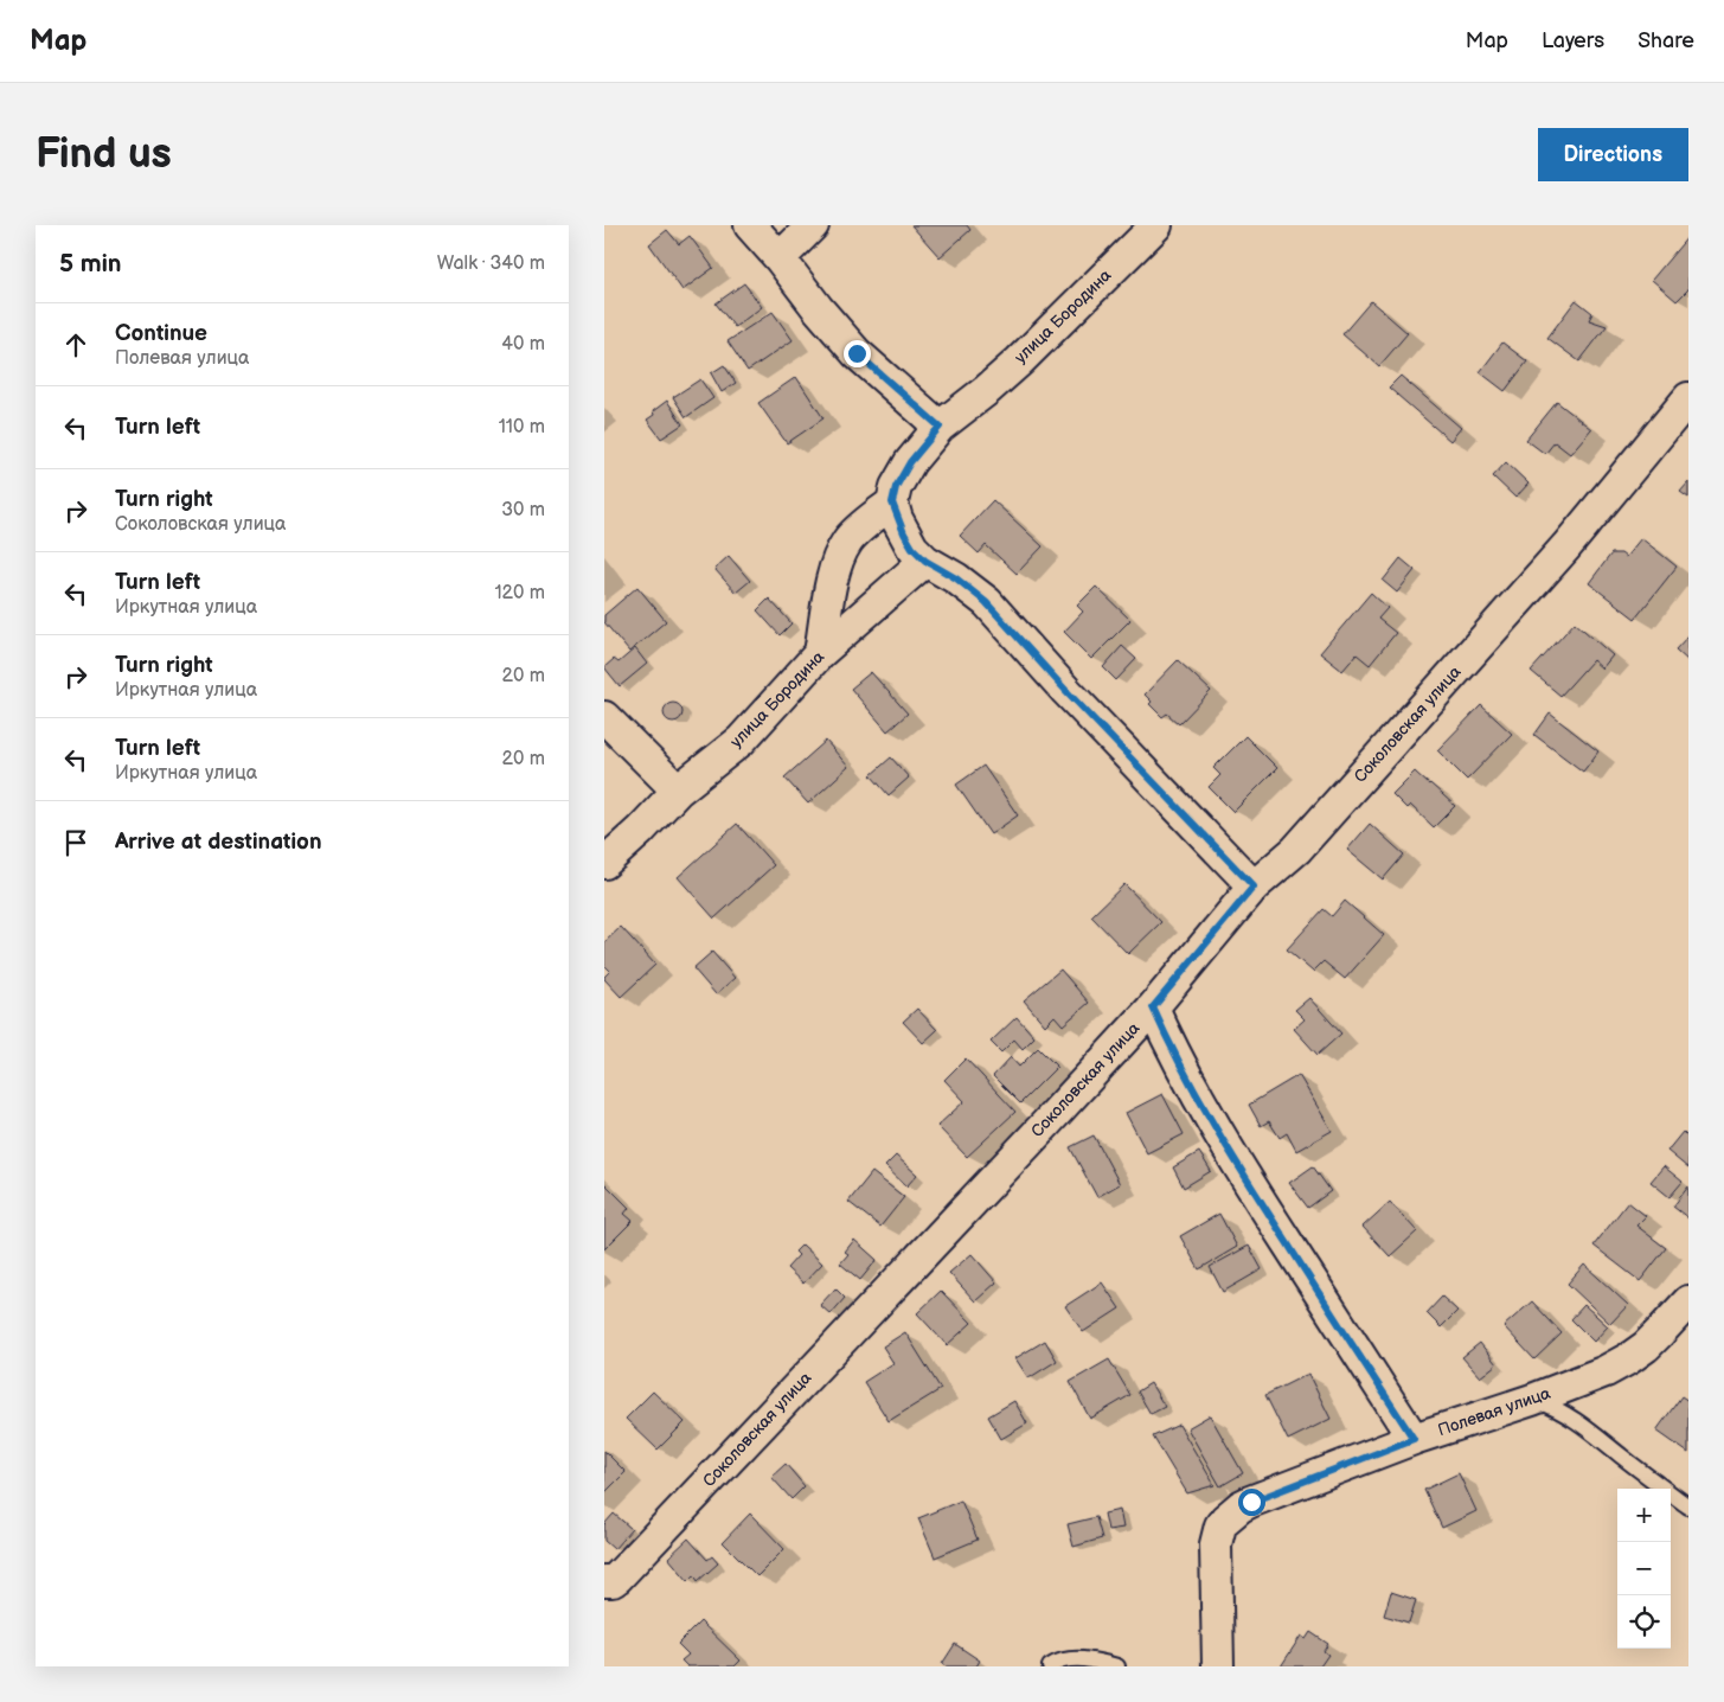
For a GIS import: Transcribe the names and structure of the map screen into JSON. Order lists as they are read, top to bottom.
{
  "streets": {
    "street": ["улица Бородина", "Соколовская улица", "Полевая улица"]
  },
  "page": {
    "header": "Map",
    "nav": ["Map", "Layers", "Share"],
    "buttons": "Directions",
    "title": "Find us",
    "heading": ["5 min", "Walk · 340 m"],
    "list": [
      ["Continue", "Полевая улица", "40 m"],
      ["Turn left", "110 m"],
      ["Turn right", "Соколовская улица", "30 m"],
      ["Turn left", "Иркутная улица", "120 m"],
      ["Turn right", "Иркутная улица", "20 m"],
      ["Turn left", "Иркутная улица", "20 m"],
      "Arrive at destination"
    ],
    "map_buttons": ["+", "−"]
  }
}
